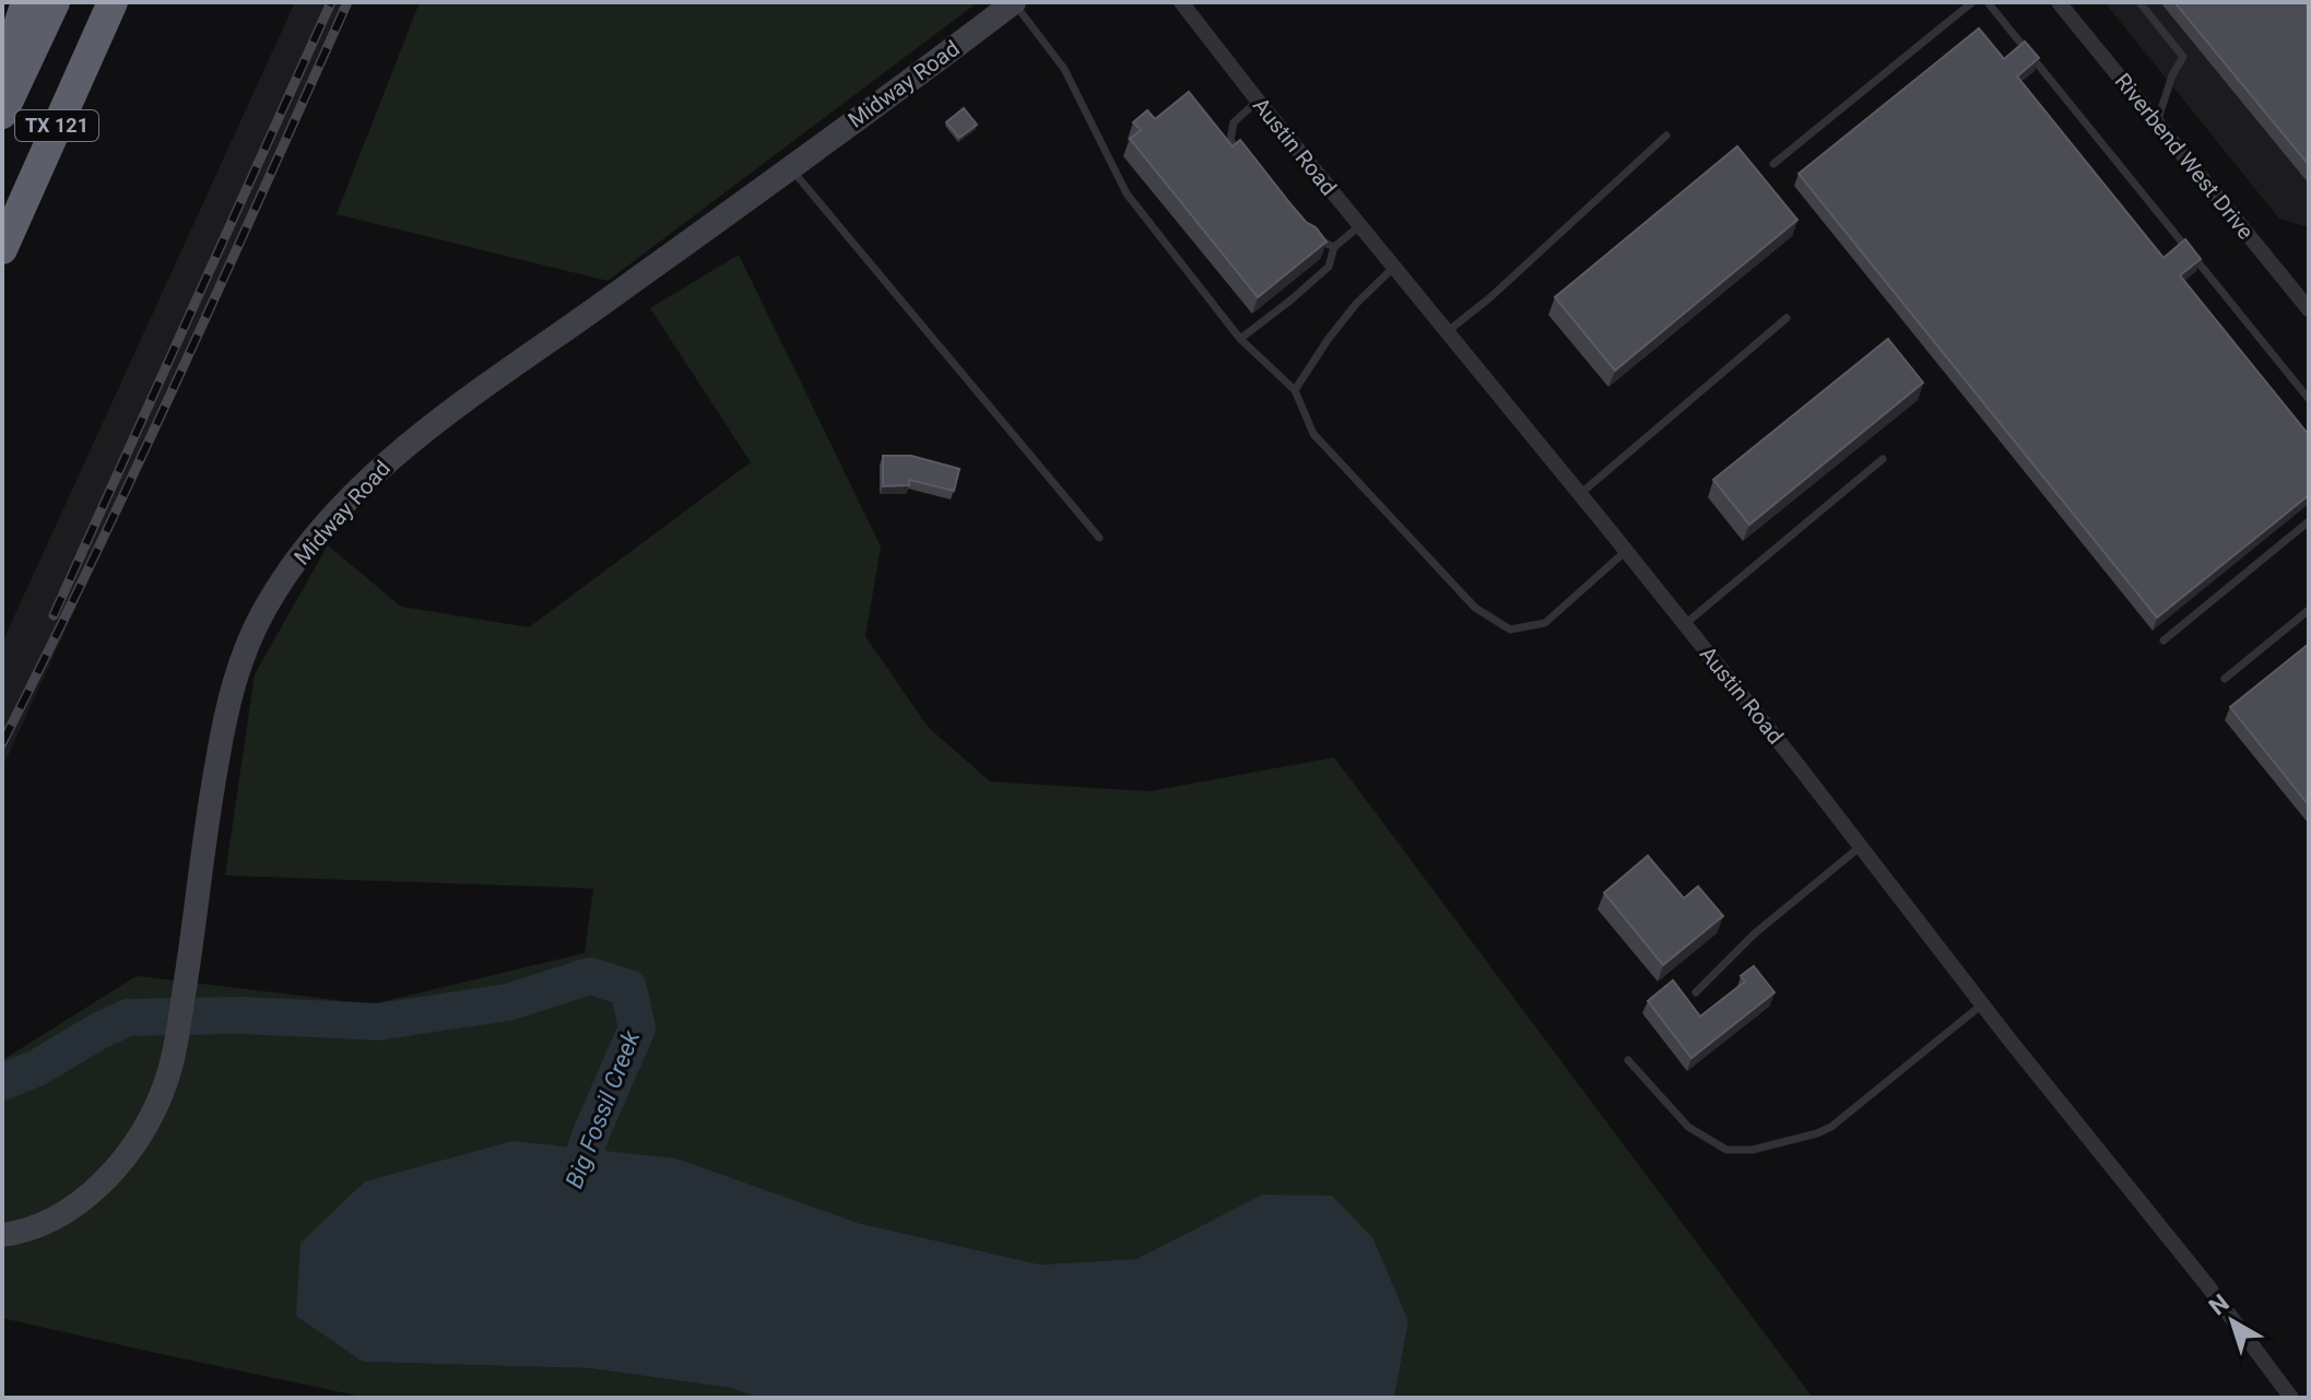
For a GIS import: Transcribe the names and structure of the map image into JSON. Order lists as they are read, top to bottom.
{
  "streets": {
    "highway": ["TX 121"],
    "main road": ["Midway Road"],
    "street": ["Austin Road", "Riverbend West Drive"]
  },
  "water": ["Big Fossil Creek"],
  "north": "top left"
}
